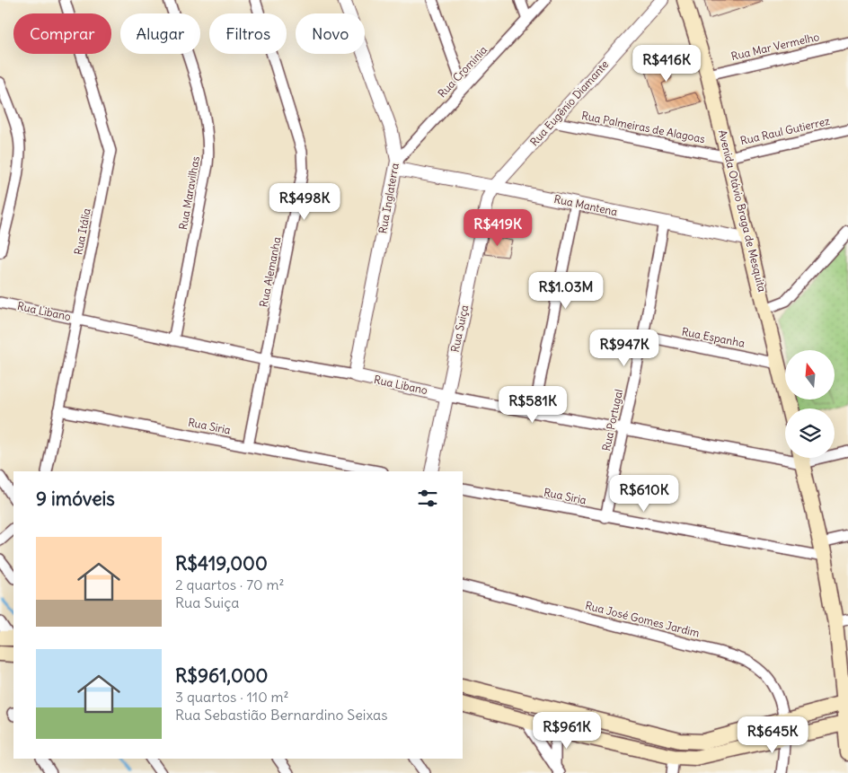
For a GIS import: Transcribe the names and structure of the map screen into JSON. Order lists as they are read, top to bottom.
{
  "streets": {
    "main road": ["Avenida Otávio Braga de Mesquita"],
    "street": [
      "Rua Mar Vermelho",
      "Rua Cromínia",
      "Rua Eugênio Diamante",
      "Rua Palmeiras de Alagoas",
      "Rua Raul Gutierrez",
      "Rua Maravilhas",
      "Rua Inglaterra",
      "Rua Mantena",
      "Rua Itália",
      "Rua Alemanha",
      "Rua Libano",
      "Rua Suiça",
      "Rua Espanha",
      "Rua Portugal",
      "Rua Siria",
      "Rua José Gomes Jardim"
    ]
  },
  "crossings": [
    ["Rua Mar Vermelho", "Avenida Otávio Braga de Mesquita"],
    ["Rua Cromínia", "Rua Inglaterra"],
    ["Rua Cromínia", "Rua Mantena"],
    ["Rua Eugênio Diamante", "Rua Palmeiras de Alagoas"],
    ["Rua Eugênio Diamante", "Rua Mantena"],
    ["Rua Eugênio Diamante", "Rua Suiça"],
    ["Rua Palmeiras de Alagoas", "Rua Raul Gutierrez"],
    ["Rua Palmeiras de Alagoas", "Avenida Otávio Braga de Mesquita"],
    ["Rua Raul Gutierrez", "Avenida Otávio Braga de Mesquita"],
    ["Rua Maravilhas", "Rua Libano"],
    ["Rua Inglaterra", "Rua Mantena"],
    ["Rua Inglaterra", "Rua Libano"],
    ["Rua Mantena", "Avenida Otávio Braga de Mesquita"],
    ["Rua Mantena", "Rua Suiça"],
    ["Rua Mantena", "Rua Portugal"],
    ["Avenida Otávio Braga de Mesquita", "Rua Espanha"],
    ["Rua Itália", "Rua Libano"],
    ["Rua Itália", "Rua Siria"],
    ["Rua Alemanha", "Rua Libano"],
    ["Rua Alemanha", "Rua Siria"],
    ["Rua Libano", "Rua Suiça"],
    ["Rua Libano", "Rua Portugal"],
    ["Rua Espanha", "Rua Portugal"],
    ["Rua Portugal", "Rua Siria"]
  ],
  "north": "top",
  "page": {
    "chip": [
      "Comprar",
      "Alugar",
      "Filtros",
      "Novo"
    ],
    "price": [
      "R$416K",
      "R$498K",
      "R$419K",
      "R$1.03M",
      "R$947K",
      "R$581K",
      "R$610K",
      "R$961K",
      "R$645K"
    ],
    "heading": "9 imóveis",
    "list": [
      {
        "name": "R$419,000",
        "note": "2 quartos · 70 m² · Rua Suiça"
      },
      {
        "name": "R$961,000",
        "note": "3 quartos · 110 m² · Rua Sebastião Bernardino Seixas"
      }
    ]
  }
}
